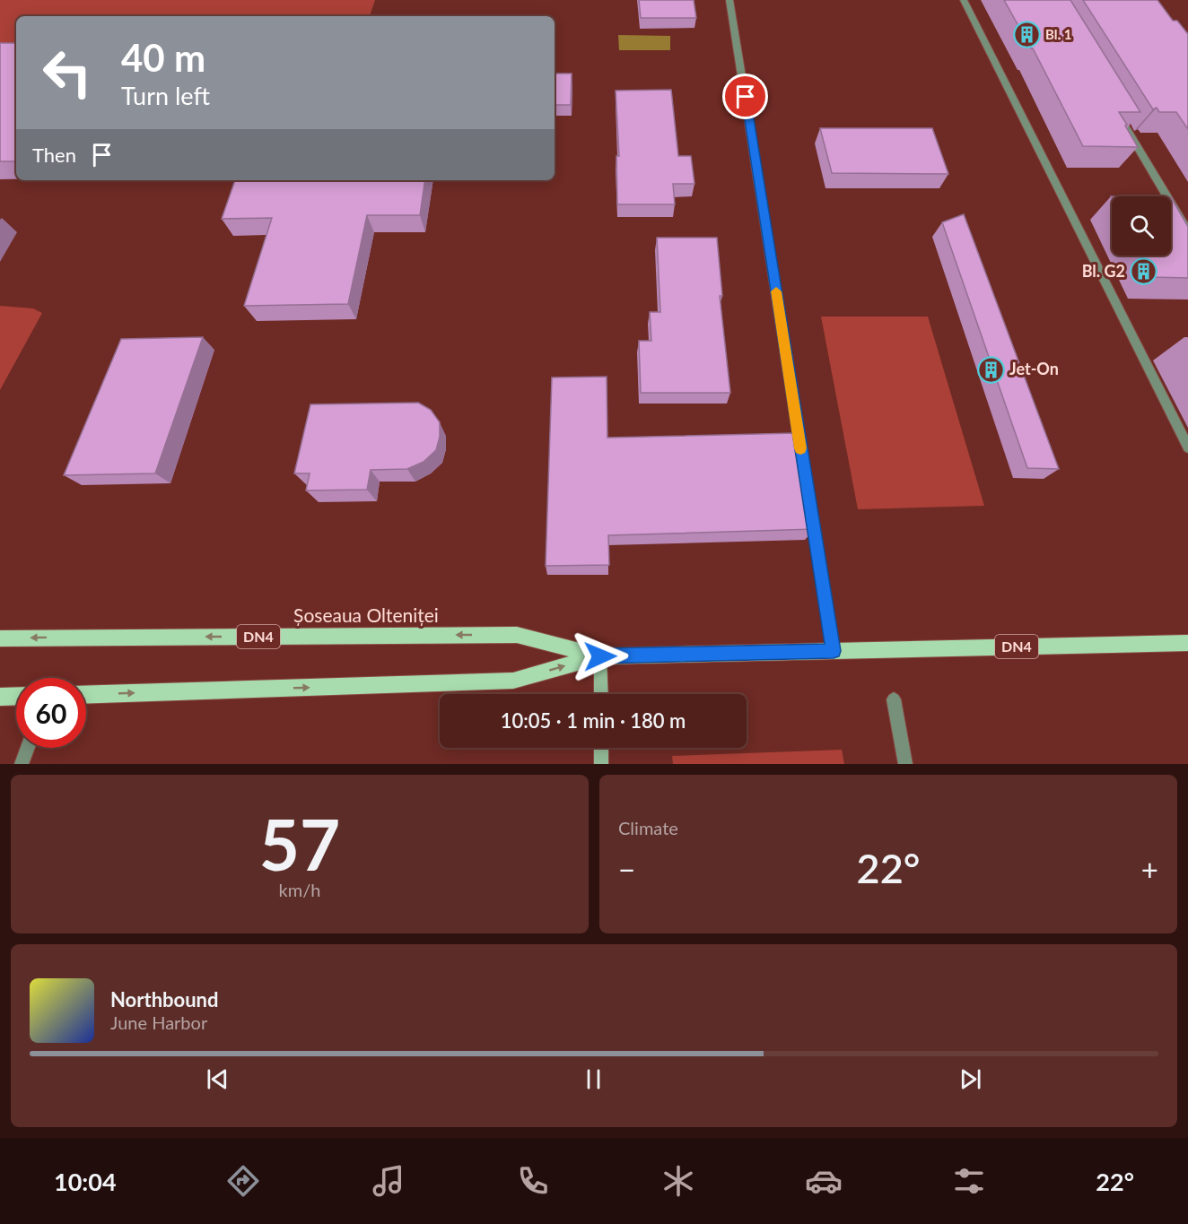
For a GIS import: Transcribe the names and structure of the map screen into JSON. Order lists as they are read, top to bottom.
{
  "streets": {
    "main road": ["Șoseaua Olteniței", "DN4"]
  },
  "places": {
    "building": ["Bl. 1", "Bl. G2", "Jet-On"]
  },
  "page": {
    "turn": ["40 m", "Turn left"],
    "then": "Then",
    "limit": "60",
    "trip": "10:05 · 1 min · 180 m",
    "tile": [
      ["57", "km/h"],
      "Climate"
    ],
    "heat": ["−", "22°", "+"],
    "song": ["Northbound", "June Harbor"],
    "tabs": ["10:04", "22°"]
  }
}
